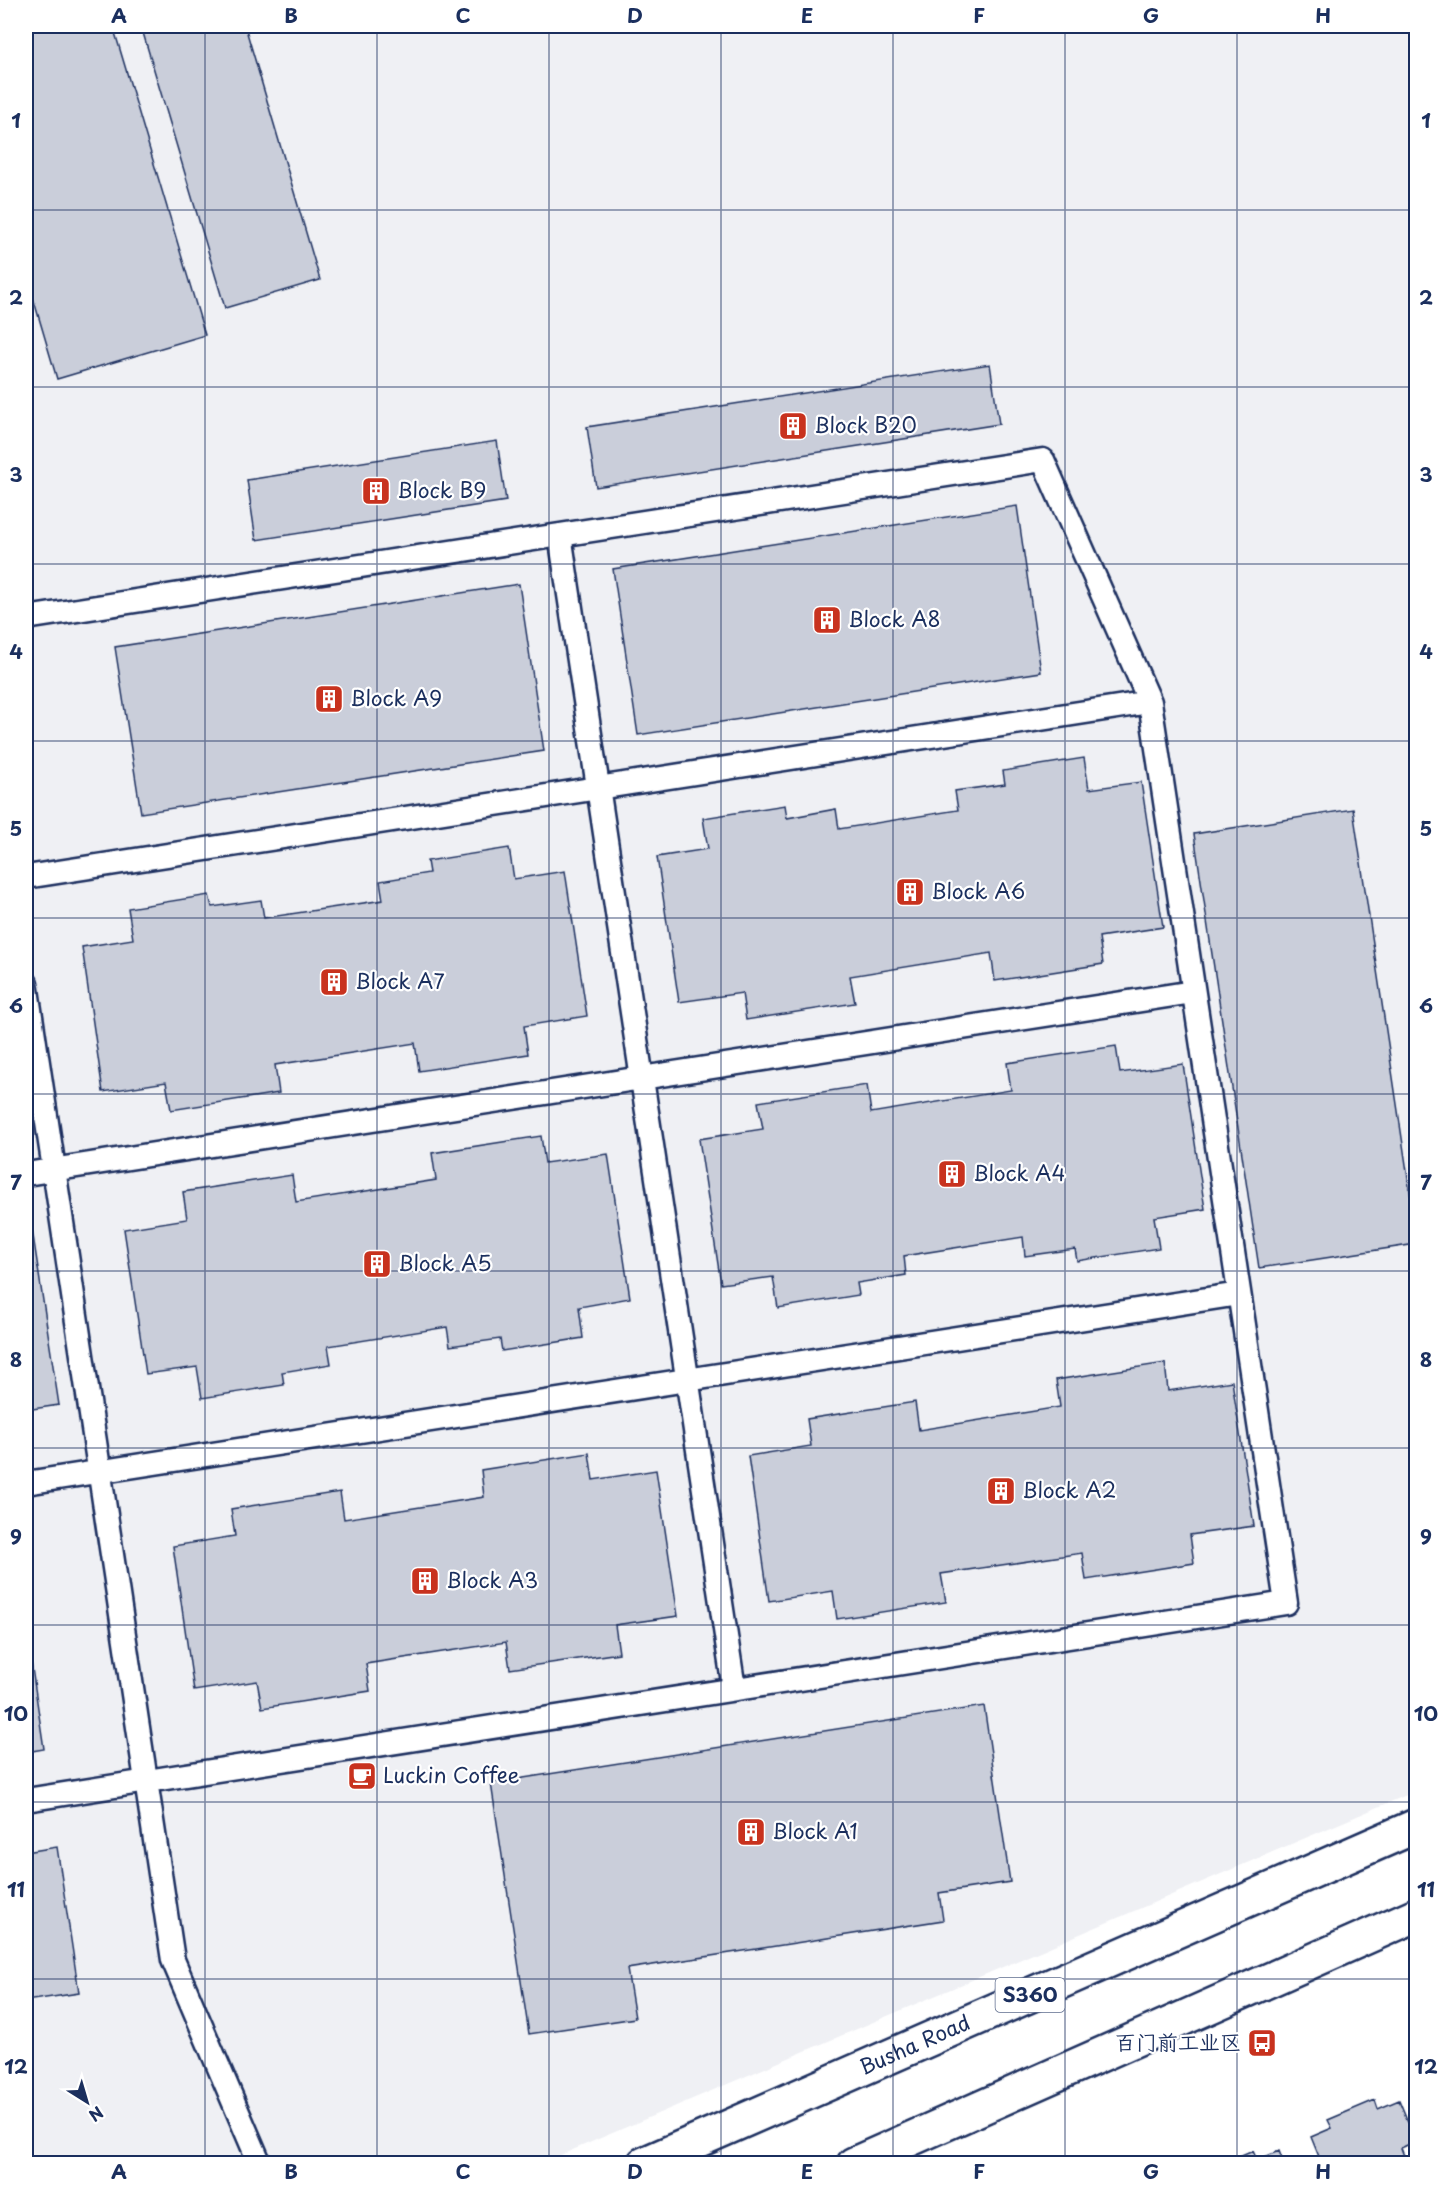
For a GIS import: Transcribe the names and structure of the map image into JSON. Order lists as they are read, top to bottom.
{
  "streets": {
    "main road": ["S360", "Busha Road"]
  },
  "places": {
    "building": [
      "Block B20",
      "Block B9",
      "Block A8",
      "Block A9",
      "Block A6",
      "Block A7",
      "Block A4",
      "Block A5",
      "Block A2",
      "Block A3",
      "Block A1"
    ],
    "cafe": ["Luckin Coffee"],
    "bus stop": ["百门前工业区"]
  },
  "north": "bottom right",
  "grid": {
    "columns": [
      "A",
      "B",
      "C",
      "D",
      "E",
      "F",
      "G",
      "H"
    ],
    "rows": [
      "1",
      "2",
      "3",
      "4",
      "5",
      "6",
      "7",
      "8",
      "9",
      "10",
      "11",
      "12"
    ]
  }
}
